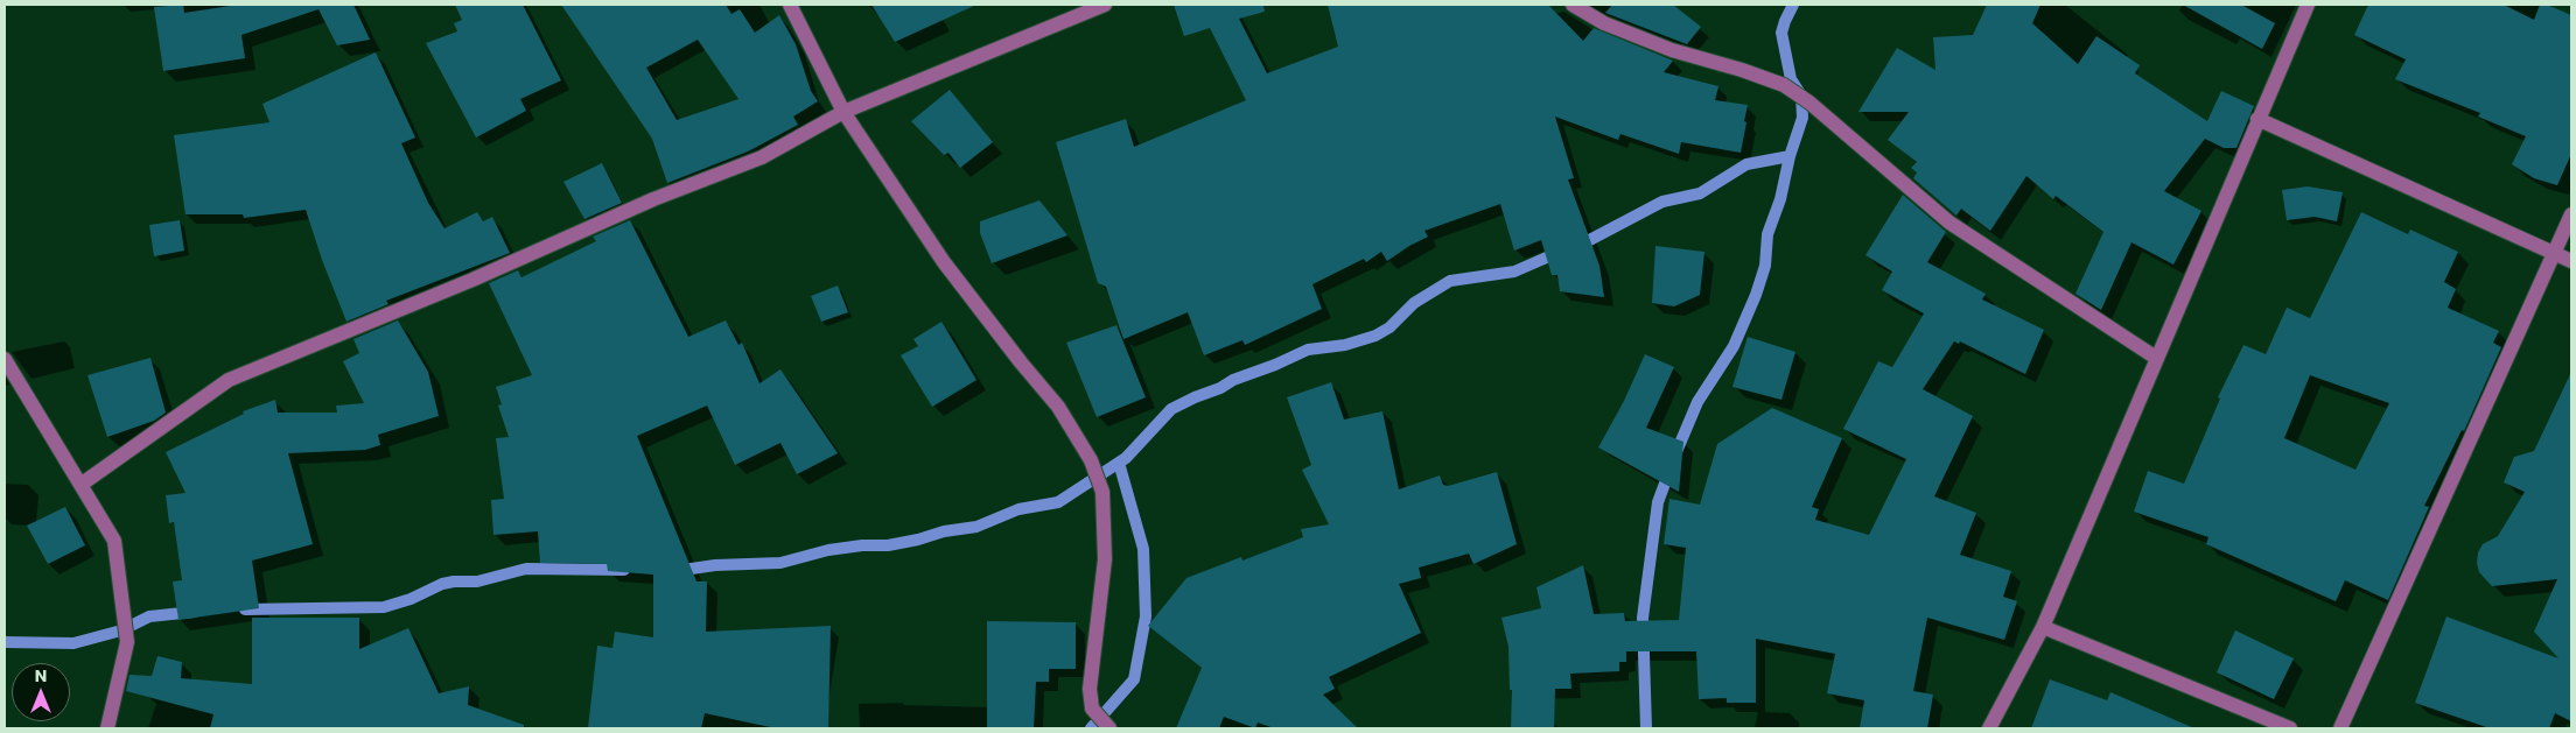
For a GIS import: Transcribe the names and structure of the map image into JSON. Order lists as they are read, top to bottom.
{
  "north": "top"
}
